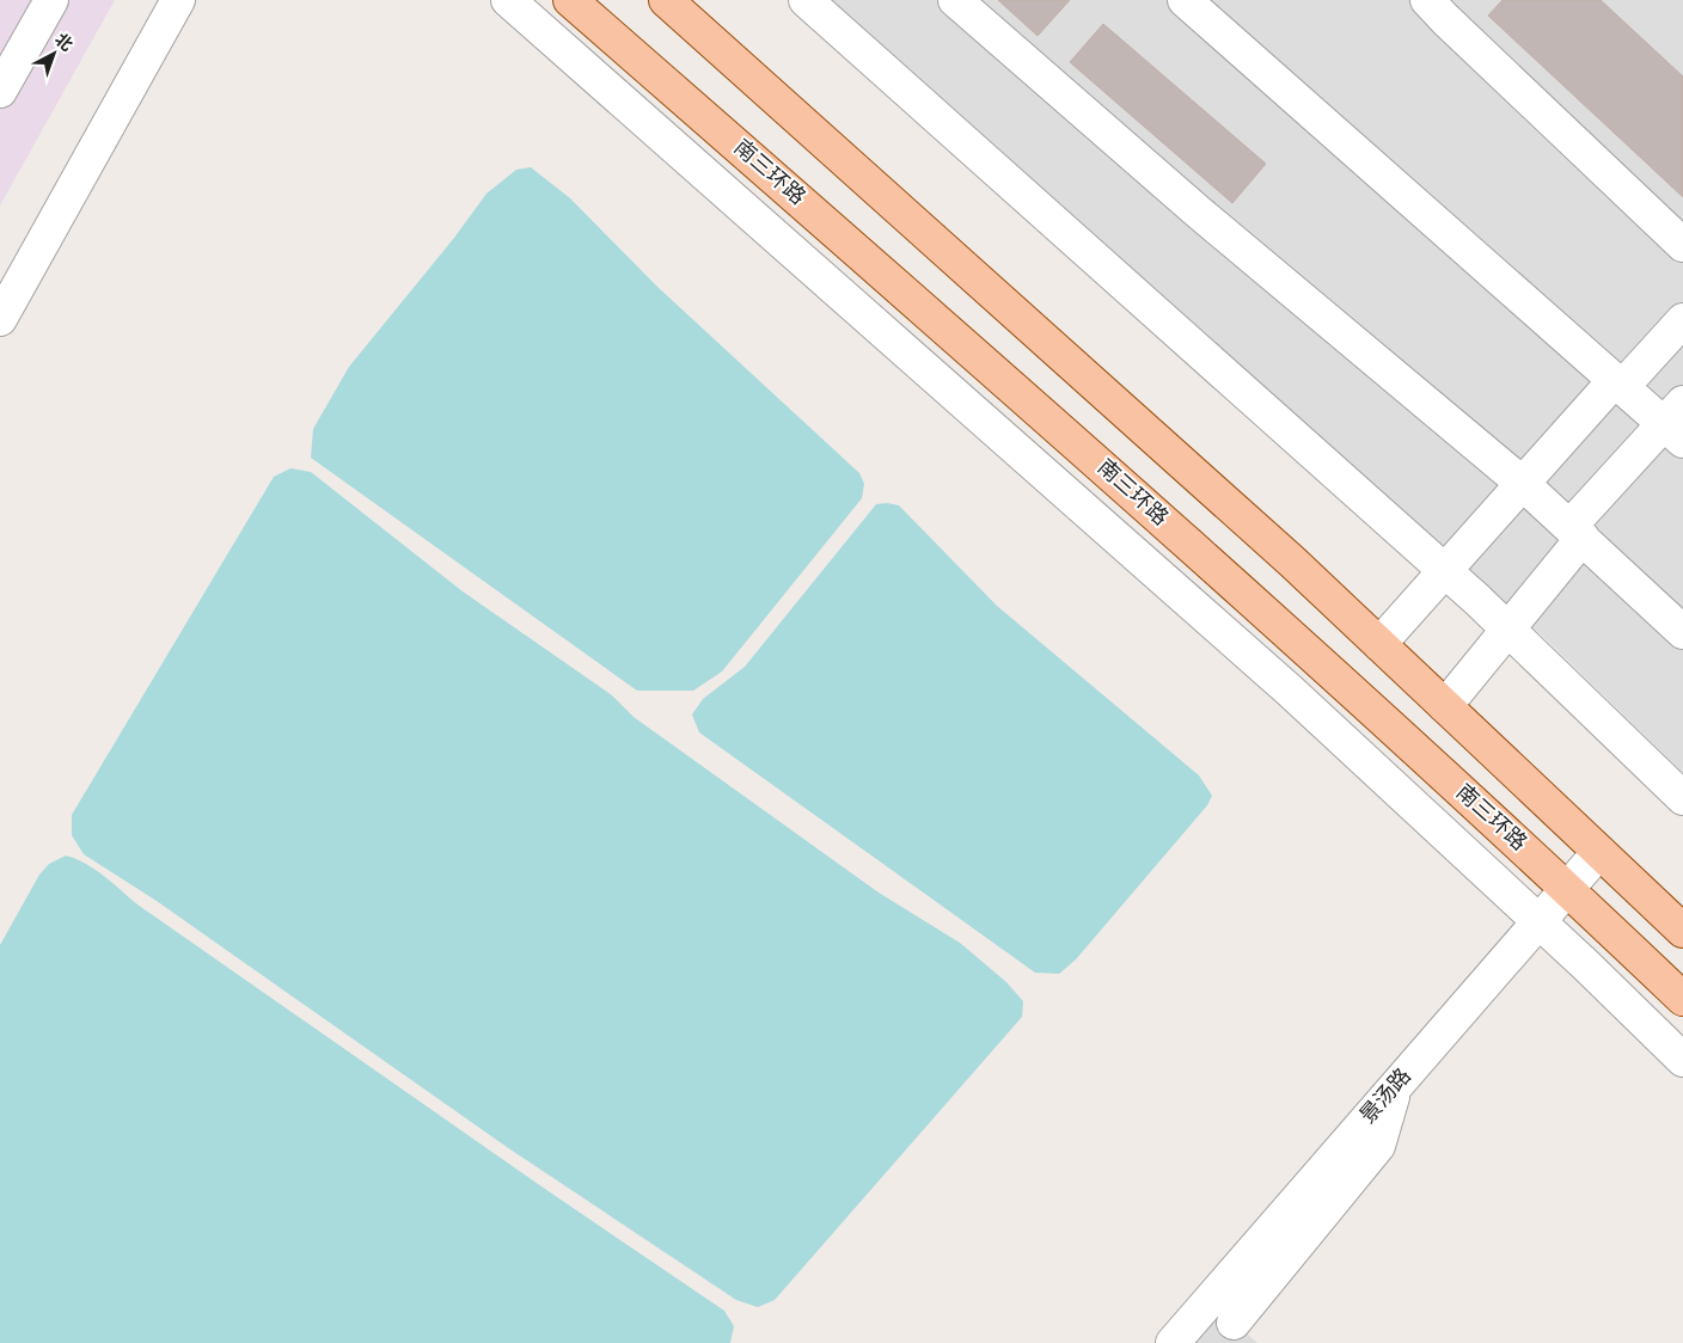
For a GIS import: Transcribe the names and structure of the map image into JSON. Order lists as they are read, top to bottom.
{
  "streets": {
    "main road": ["南三环路"],
    "street": ["景汤路"]
  },
  "crossings": [
    ["南三环路", "景汤路"]
  ],
  "north": "top right"
}
